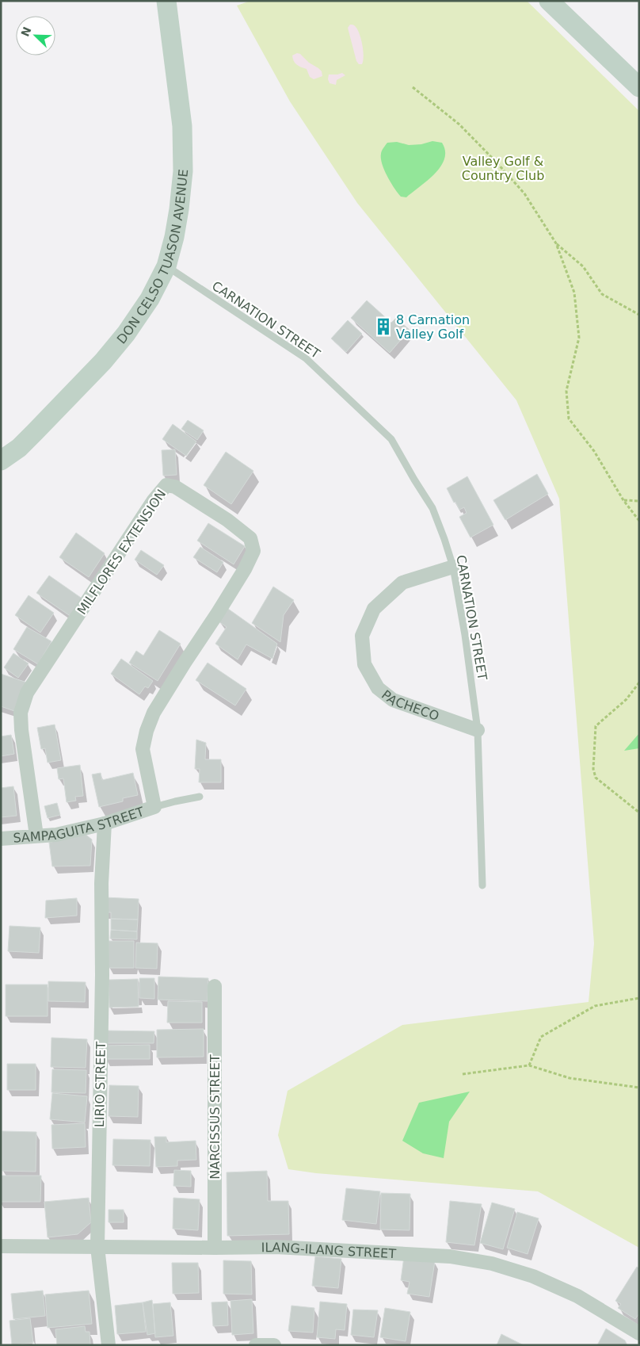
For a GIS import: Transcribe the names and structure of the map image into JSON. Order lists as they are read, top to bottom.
{
  "streets": {
    "street": [
      "DON CELSO TUASON AVENUE",
      "MILFLORES EXTENSION",
      "PACHECO",
      "SAMPAGUITA STREET",
      "LIRIO STREET",
      "NARCISSUS STREET",
      "ILANG-ILANG STREET"
    ],
    "lane": ["CARNATION STREET"]
  },
  "crossings": [
    ["DON CELSO TUASON AVENUE", "CARNATION STREET"],
    ["CARNATION STREET", "PACHECO"],
    ["MILFLORES EXTENSION", "SAMPAGUITA STREET"],
    ["SAMPAGUITA STREET", "LIRIO STREET"],
    ["LIRIO STREET", "ILANG-ILANG STREET"],
    ["NARCISSUS STREET", "ILANG-ILANG STREET"]
  ],
  "parks": ["Valley Golf & Country Club"],
  "places": {
    "building": ["8 Carnation Valley Golf"]
  },
  "north": "top left"
}
